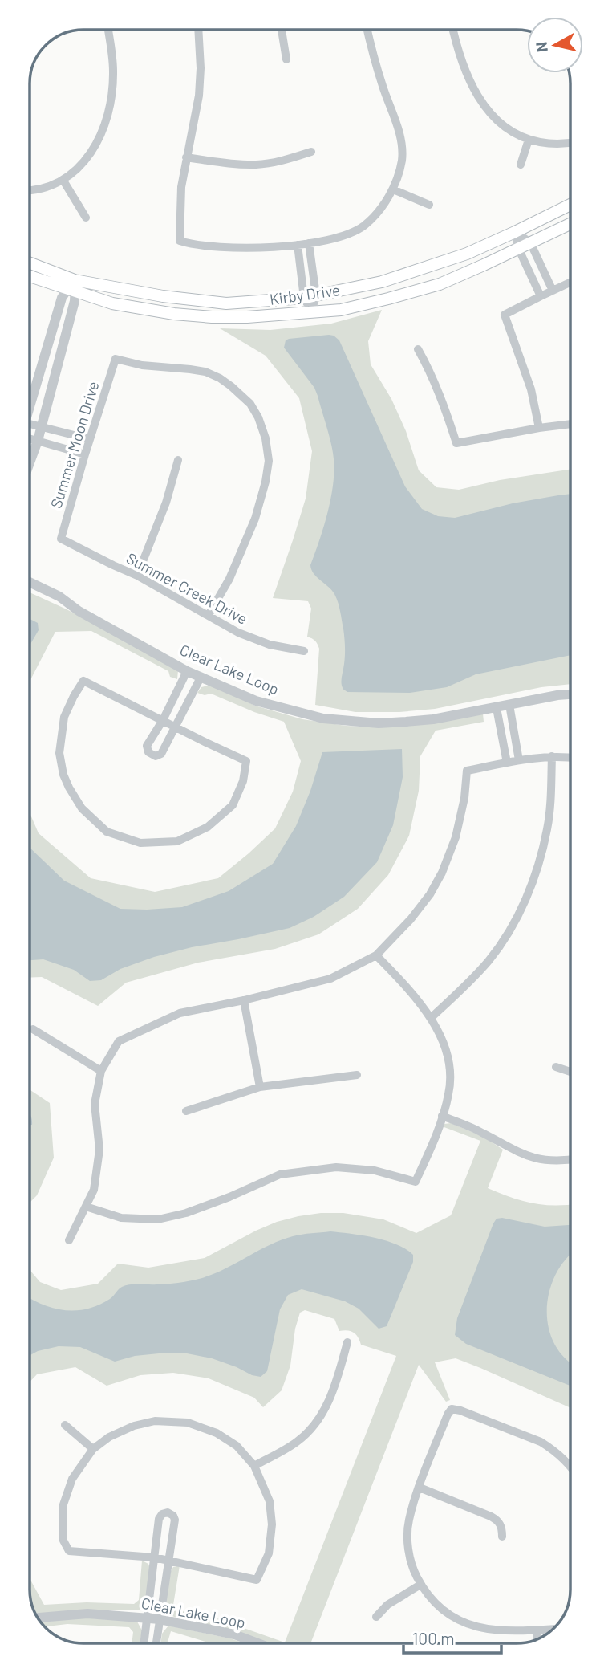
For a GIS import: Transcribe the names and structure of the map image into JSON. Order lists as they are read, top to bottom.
{
  "streets": {
    "main road": ["Kirby Drive"],
    "street": ["Summer Moon Drive", "Summer Creek Drive", "Clear Lake Loop"]
  },
  "crossings": [
    ["Summer Moon Drive", "Summer Creek Drive"]
  ],
  "scale_bar": "100 m",
  "north": "left"
}
